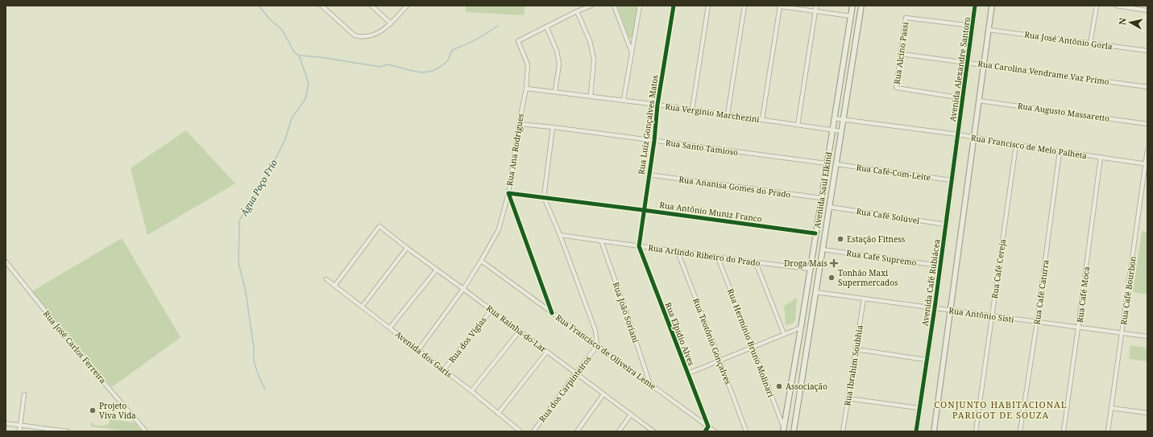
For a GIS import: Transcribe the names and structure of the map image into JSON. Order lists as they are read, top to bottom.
{
  "streets": {
    "main road": ["Avenida Saul Elkind"],
    "street": [
      "Rua José Antônio Gorla",
      "Rua Alcino Passi",
      "Avenida Alexandre Santoro",
      "Rua Carolina Vendrame Vaz Primo",
      "Rua Augusto Massaretto",
      "Rua Vergínio Marchezini",
      "Rua Luíz Gonçalves Matos",
      "Rua Francisco de Melo Palheta",
      "Rua Santo Tamioso",
      "Rua Ana Rodrigues",
      "Rua Café-Com-Leite",
      "Rua Ananisa Gomes do Prado",
      "Rua Antônio Muniz Franco",
      "Rua Café Solúvel",
      "Rua Arlindo Ribeiro do Prado",
      "Rua Café Supremo",
      "Rua Café Cereja",
      "Avenida Café Rubiácea",
      "Rua Café Bourbon",
      "Rua Café Caturra",
      "Rua Café Moca",
      "Rua João Soriani",
      "Rua Antônio Sisti",
      "Rua Rainha-do-Lar",
      "Rua Elpídio Alves",
      "Rua dos Vigias",
      "Rua Teotônio Gonçalves",
      "Rua Hermínio Bruno Molinari",
      "Rua José Carlos Ferreira",
      "Rua Francisco de Oliveira Leme",
      "Avenida dos Garis",
      "Rua Ibrahim Soubhia",
      "Rua dos Carpinteiros"
    ]
  },
  "crossings": [
    ["Rua Alcino Passi", "Avenida Alexandre Santoro"],
    ["Rua Alcino Passi", "Rua Carolina Vendrame Vaz Primo"],
    ["Avenida Alexandre Santoro", "Rua Carolina Vendrame Vaz Primo"],
    ["Avenida Alexandre Santoro", "Rua Francisco de Melo Palheta"],
    ["Avenida Alexandre Santoro", "Avenida Café Rubiácea"],
    ["Rua Vergínio Marchezini", "Rua Luíz Gonçalves Matos"],
    ["Rua Vergínio Marchezini", "Rua Ana Rodrigues"],
    ["Rua Vergínio Marchezini", "Avenida Saul Elkind"],
    ["Rua Luíz Gonçalves Matos", "Rua Santo Tamioso"],
    ["Rua Luíz Gonçalves Matos", "Rua Ananisa Gomes do Prado"],
    ["Rua Luíz Gonçalves Matos", "Rua Antônio Muniz Franco"],
    ["Rua Luíz Gonçalves Matos", "Rua Arlindo Ribeiro do Prado"],
    ["Rua Luíz Gonçalves Matos", "Rua Elpídio Alves"],
    ["Rua Francisco de Melo Palheta", "Avenida Saul Elkind"],
    ["Rua Francisco de Melo Palheta", "Rua Café Cereja"],
    ["Rua Francisco de Melo Palheta", "Avenida Café Rubiácea"],
    ["Rua Francisco de Melo Palheta", "Rua Café Bourbon"],
    ["Rua Francisco de Melo Palheta", "Rua Café Caturra"],
    ["Rua Francisco de Melo Palheta", "Rua Café Moca"],
    ["Rua Santo Tamioso", "Rua Ana Rodrigues"],
    ["Rua Santo Tamioso", "Avenida Saul Elkind"],
    ["Rua Ana Rodrigues", "Rua Antônio Muniz Franco"],
    ["Rua Ana Rodrigues", "Rua Rainha-do-Lar"],
    ["Rua Ana Rodrigues", "Rua Francisco de Oliveira Leme"],
    ["Rua Ana Rodrigues", "Avenida dos Garis"],
    ["Rua Café-Com-Leite", "Avenida Saul Elkind"],
    ["Rua Café-Com-Leite", "Avenida Café Rubiácea"],
    ["Rua Ananisa Gomes do Prado", "Avenida Saul Elkind"],
    ["Avenida Saul Elkind", "Rua Antônio Muniz Franco"],
    ["Avenida Saul Elkind", "Rua Café Solúvel"],
    ["Avenida Saul Elkind", "Rua Arlindo Ribeiro do Prado"],
    ["Avenida Saul Elkind", "Rua Café Supremo"],
    ["Avenida Saul Elkind", "Rua Antônio Sisti"],
    ["Avenida Saul Elkind", "Rua Hermínio Bruno Molinari"],
    ["Rua Café Solúvel", "Avenida Café Rubiácea"],
    ["Rua Arlindo Ribeiro do Prado", "Rua João Soriani"],
    ["Rua Arlindo Ribeiro do Prado", "Rua Elpídio Alves"],
    ["Rua Arlindo Ribeiro do Prado", "Rua Teotônio Gonçalves"],
    ["Rua Arlindo Ribeiro do Prado", "Rua Hermínio Bruno Molinari"],
    ["Rua Café Supremo", "Avenida Café Rubiácea"],
    ["Rua Café Cereja", "Rua Antônio Sisti"],
    ["Avenida Café Rubiácea", "Rua Antônio Sisti"],
    ["Rua Café Bourbon", "Rua Antônio Sisti"],
    ["Rua Café Caturra", "Rua Antônio Sisti"],
    ["Rua Café Moca", "Rua Antônio Sisti"],
    ["Rua João Soriani", "Rua Francisco de Oliveira Leme"],
    ["Rua Antônio Sisti", "Rua Ibrahim Soubhia"],
    ["Rua Rainha-do-Lar", "Rua dos Vigias"],
    ["Rua Rainha-do-Lar", "Avenida dos Garis"],
    ["Rua Rainha-do-Lar", "Rua dos Carpinteiros"],
    ["Rua Elpídio Alves", "Rua Francisco de Oliveira Leme"],
    ["Rua dos Vigias", "Avenida dos Garis"],
    ["Rua Francisco de Oliveira Leme", "Rua dos Carpinteiros"]
  ],
  "districts": ["CONJUNTO HABITACIONAL PARIGOT DE SOUZA"],
  "water": ["Água Poço Frio"],
  "places": {
    "other": [
      "Estação Fitness",
      "Tonhão Maxi Supermercados",
      "Associação",
      "Projeto Viva Vida"
    ],
    "health": ["Droga Mais"]
  },
  "north": "left"
}
